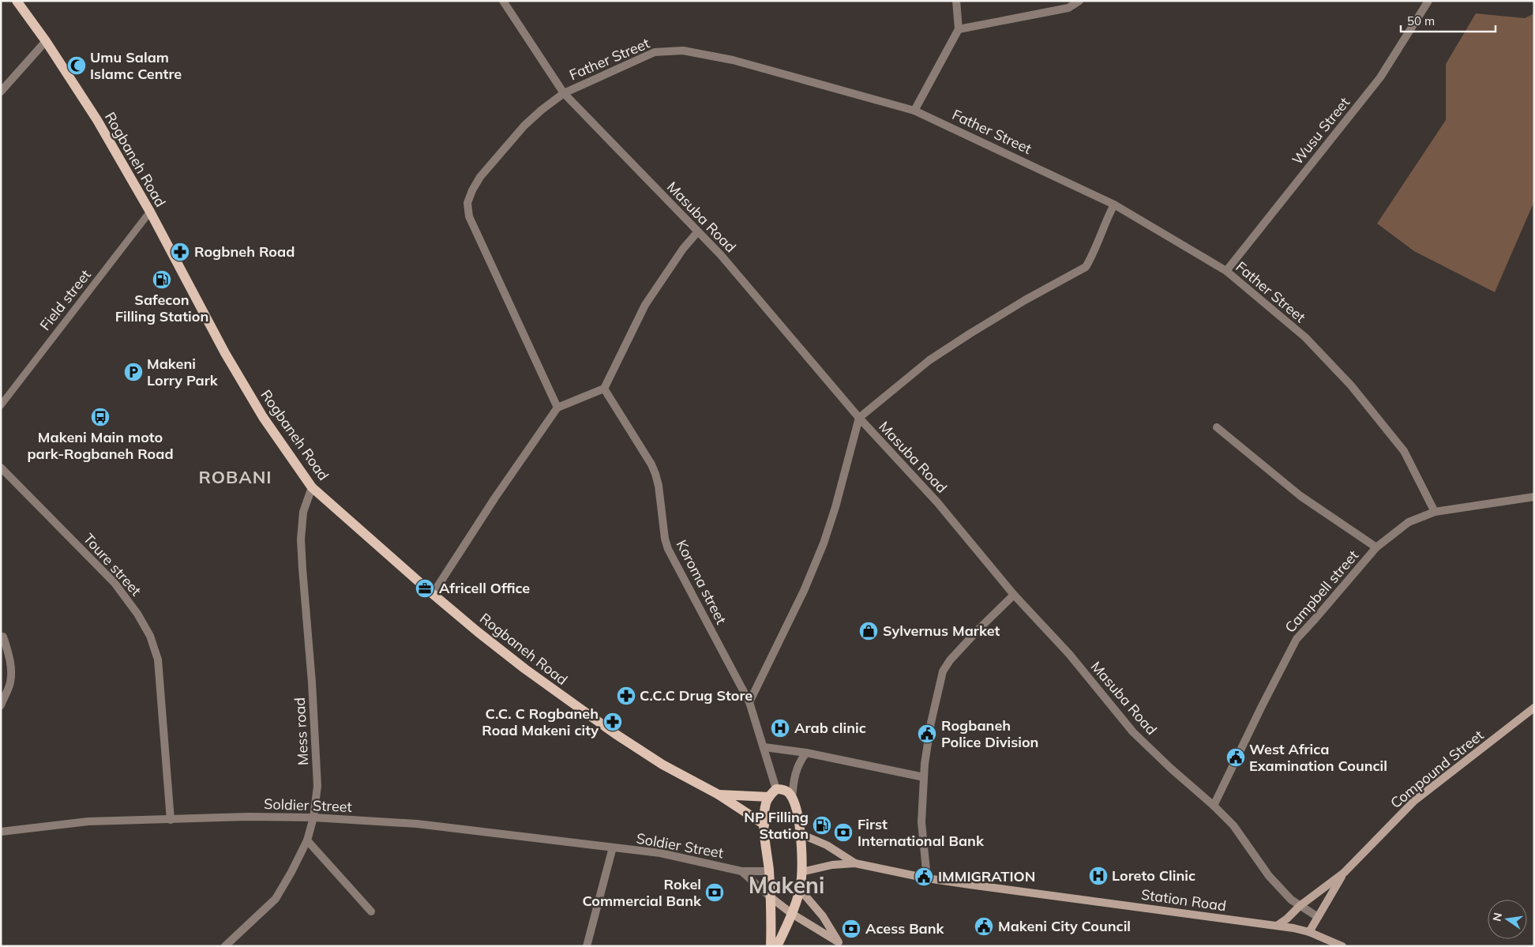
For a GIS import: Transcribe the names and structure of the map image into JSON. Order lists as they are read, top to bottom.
{
  "streets": {
    "main road": ["Rogbaneh Road", "Compound Street", "Station Road"],
    "street": [
      "Father Street",
      "Wusu Street",
      "Masuba Road",
      "Toure street",
      "Koroma street",
      "Campbell street",
      "Mess road",
      "Soldier Street"
    ],
    "lane": ["Field street"]
  },
  "crossings": [
    ["Father Street", "Wusu Street"],
    ["Father Street", "Masuba Road"],
    ["Father Street", "Campbell street"],
    ["Rogbaneh Road", "Field street"],
    ["Rogbaneh Road", "Mess road"],
    ["Masuba Road", "Campbell street"],
    ["Masuba Road", "Compound Street"],
    ["Toure street", "Soldier Street"],
    ["Mess road", "Soldier Street"],
    ["Compound Street", "Station Road"]
  ],
  "districts": ["ROBANI", "Makeni"],
  "places": {
    "mosque": ["Umu Salam Islamc Centre"],
    "pharmacy": ["Rogbneh Road", "C.C.C Drug Store", "C.C. C Rogbaneh Road Makeni city"],
    "fuel station": ["Safecon Filling Station", "NP Filling Station"],
    "parking": ["Makeni Lorry Park"],
    "bus stop": ["Makeni Main moto park-Rogbaneh Road"],
    "office": ["Africell Office"],
    "shop": ["Sylvernus Market"],
    "hospital": ["Arab clinic", "Loreto Clinic"],
    "public building": [
      "Rogbaneh Police Division",
      "West Africa Examination Council",
      "IMMIGRATION",
      "Makeni City Council"
    ],
    "bank": ["First International Bank", "Rokel Commercial Bank", "Acess Bank"]
  },
  "scale_bar": "50 m",
  "north": "left"
}
